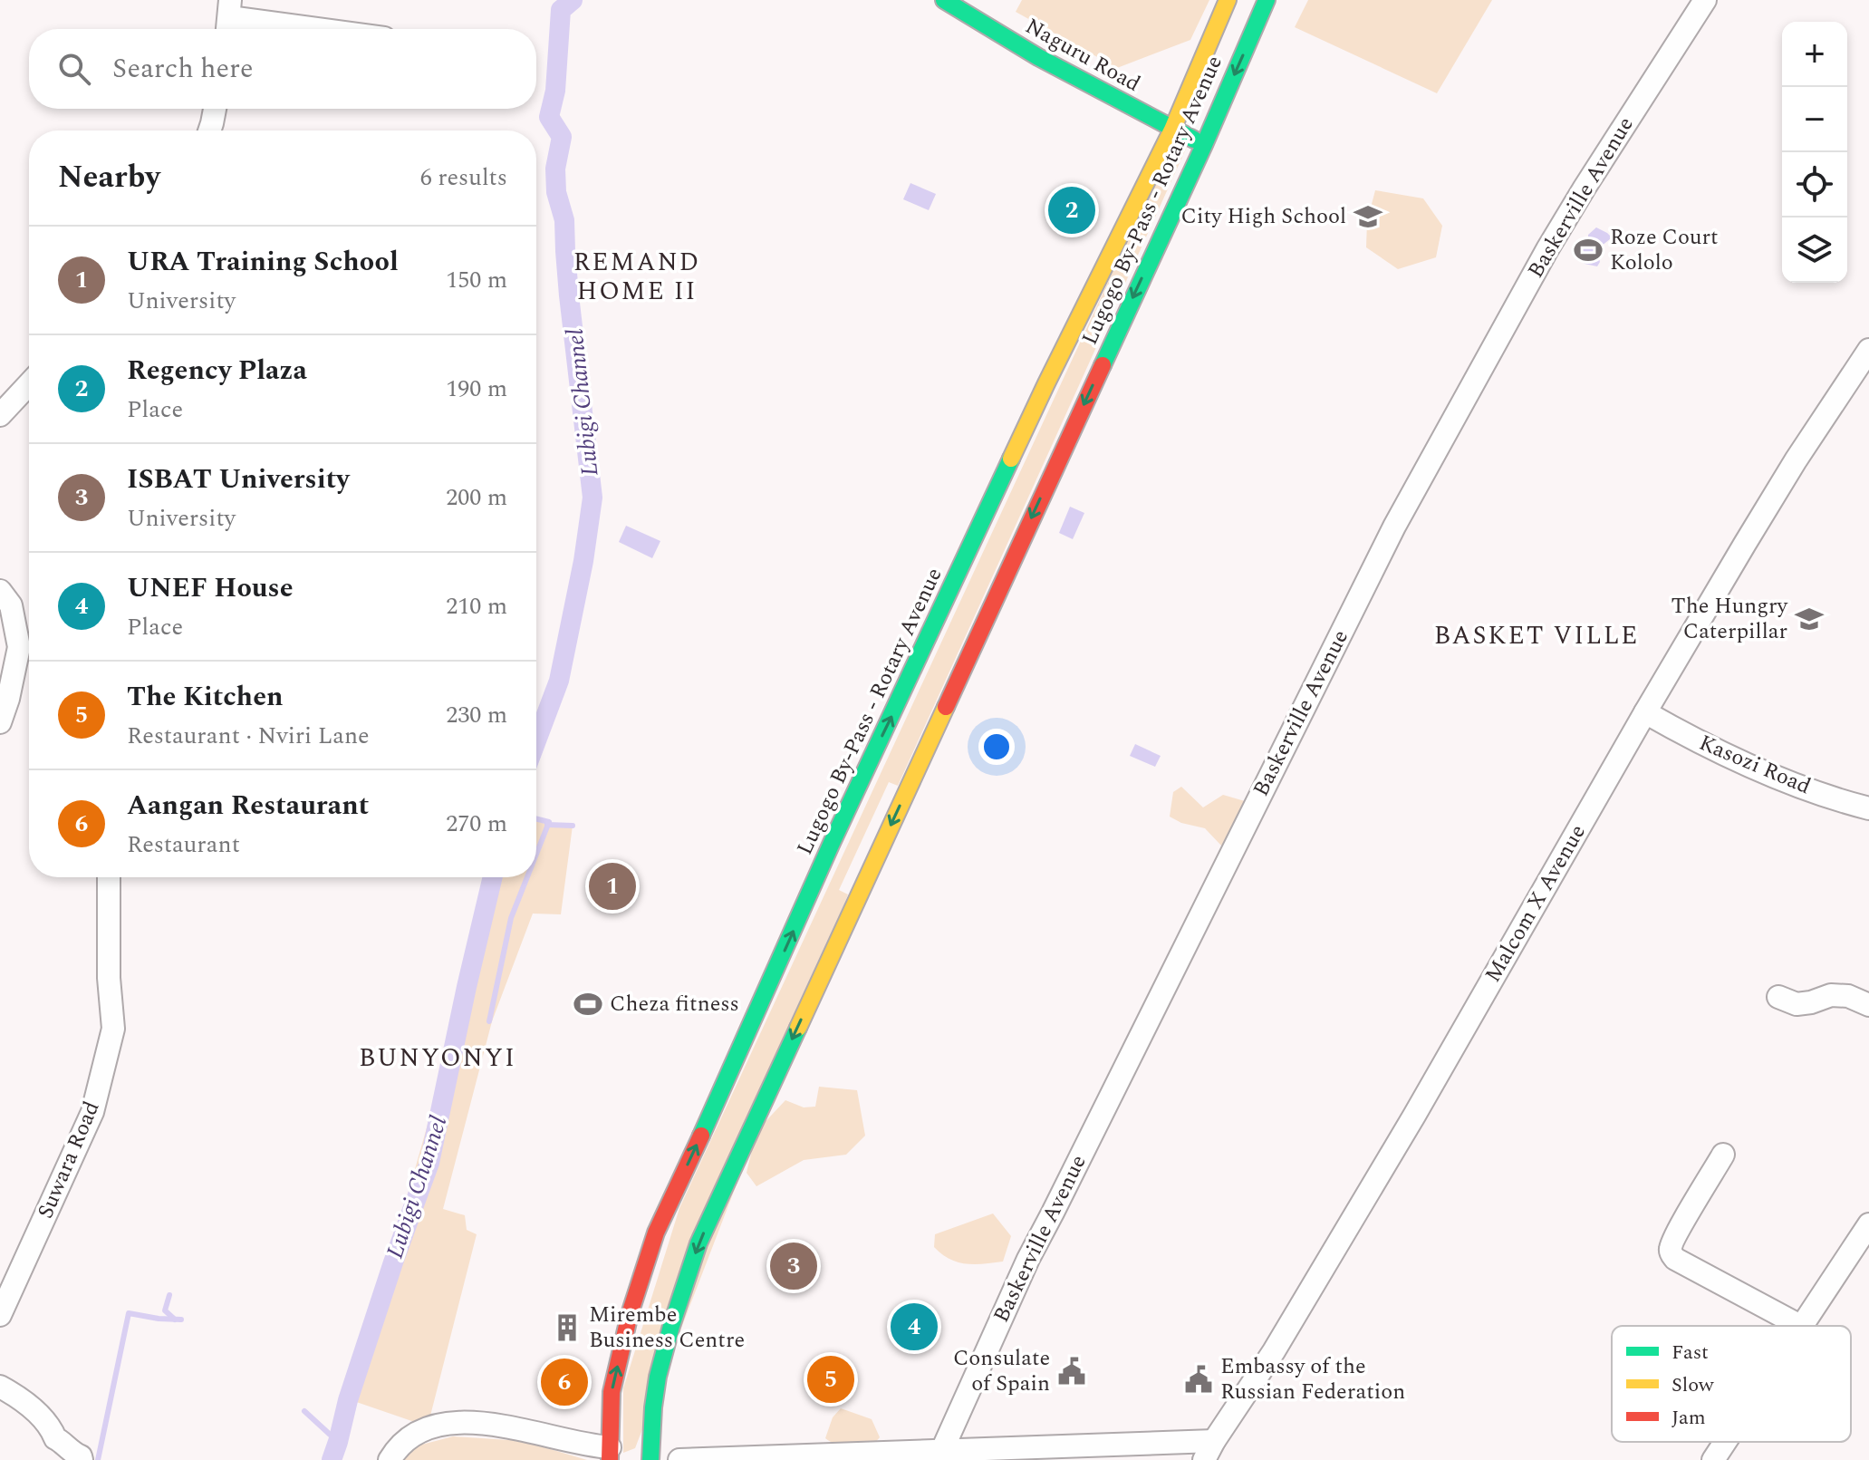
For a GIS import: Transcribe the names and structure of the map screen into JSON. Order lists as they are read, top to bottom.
{
  "streets": {
    "main road": ["Naguru Road", "Lugogo By-Pass - Rotary Avenue"],
    "street": [
      "Baskerville Avenue",
      "Kasozi Road",
      "Malcom X Avenue",
      "Suwara Road"
    ]
  },
  "crossings": [
    ["Naguru Road", "Lugogo By-Pass - Rotary Avenue"],
    ["Kasozi Road", "Malcom X Avenue"]
  ],
  "districts": ["REMAND HOME II", "BASKET VILLE", "BUNYONYI"],
  "water": ["Lubigi Channel"],
  "places": {
    "school or university": ["City High School", "The Hungry Caterpillar"],
    "sports": ["Roze Court Kololo", "Cheza fitness"],
    "building": ["Mirembe Business Centre"],
    "public building": ["Consulate of Spain", "Embassy of the Russian Federation"]
  },
  "legend": ["Fast", "Slow", "Jam"],
  "page": {
    "map_buttons": ["+", "−"],
    "search": "Search here",
    "heading": ["Nearby", "6 results"],
    "pins": [
      "2",
      "1",
      "3",
      "4",
      "5",
      "6"
    ],
    "list": [
      {
        "mark": "1",
        "name": "URA Training School",
        "note": "University",
        "value": "150 m"
      },
      {
        "mark": "2",
        "name": "Regency Plaza",
        "note": "Place",
        "value": "190 m"
      },
      {
        "mark": "3",
        "name": "ISBAT University",
        "note": "University",
        "value": "200 m"
      },
      {
        "mark": "4",
        "name": "UNEF House",
        "note": "Place",
        "value": "210 m"
      },
      {
        "mark": "5",
        "name": "The Kitchen",
        "note": "Restaurant · Nviri Lane",
        "value": "230 m"
      },
      {
        "mark": "6",
        "name": "Aangan Restaurant",
        "note": "Restaurant",
        "value": "270 m"
      }
    ]
  }
}
